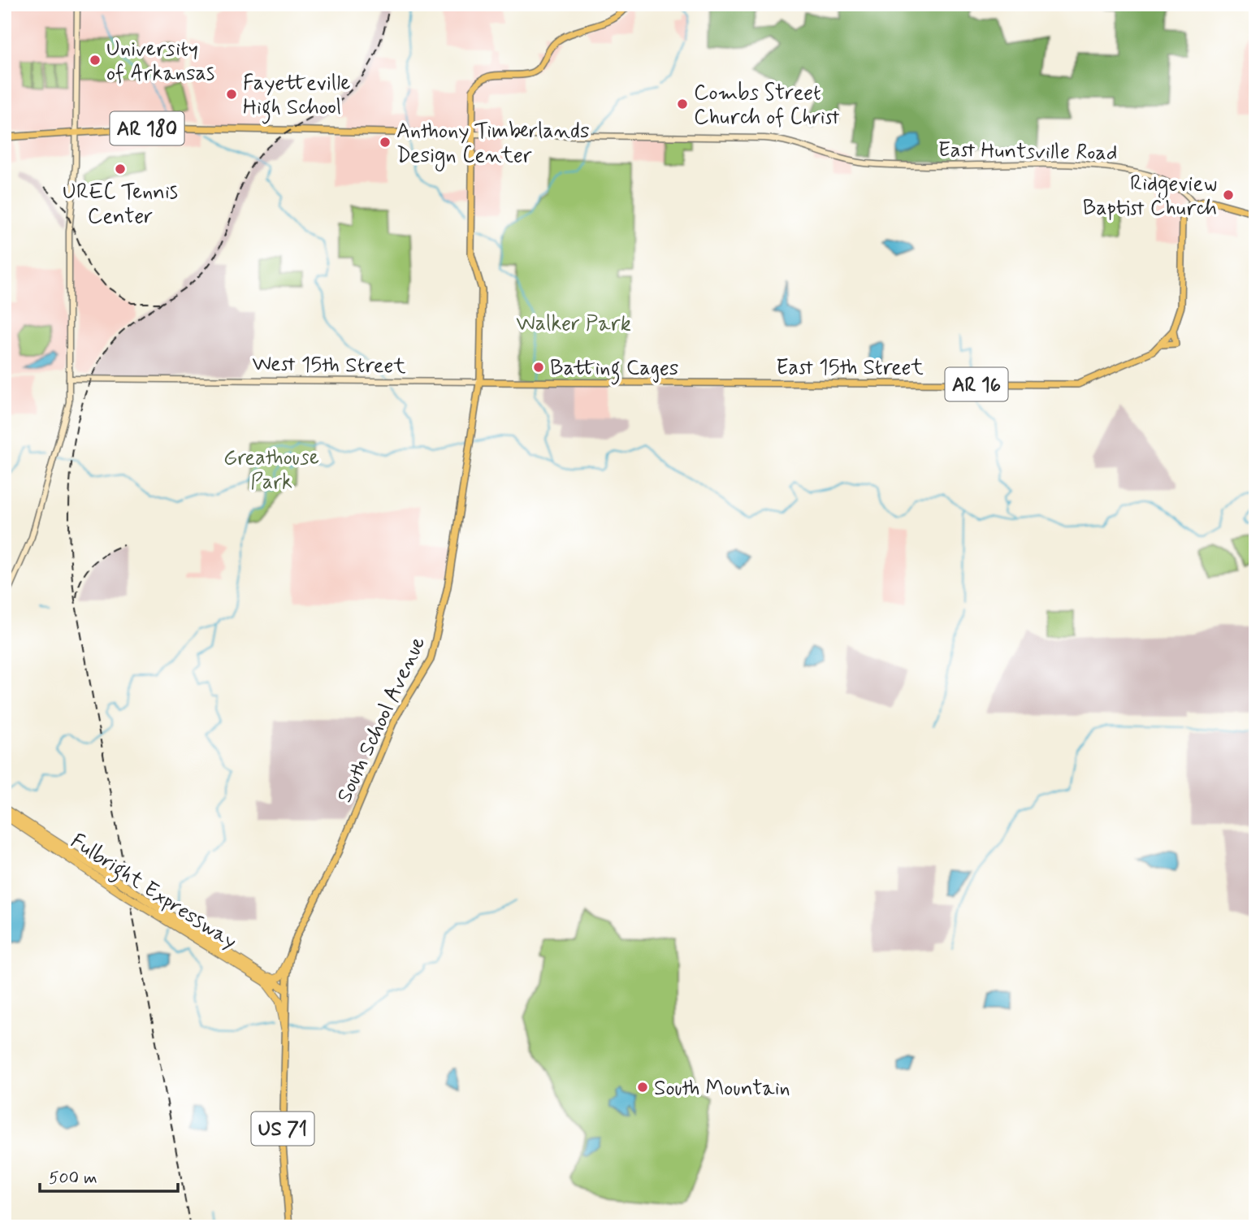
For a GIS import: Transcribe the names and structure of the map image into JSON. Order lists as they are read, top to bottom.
{
  "streets": {
    "highway": ["Fulbright Expressway"],
    "main road": [
      "AR 180",
      "East Huntsville Road",
      "West 15th Street",
      "East 15th Street",
      "AR 16",
      "South School Avenue",
      "US 71"
    ]
  },
  "crossings": [
    ["AR 180", "East Huntsville Road"],
    ["AR 180", "South School Avenue"],
    ["East Huntsville Road", "AR 16"],
    ["East Huntsville Road", "South School Avenue"],
    ["West 15th Street", "East 15th Street"],
    ["West 15th Street", "South School Avenue"],
    ["East 15th Street", "AR 16"],
    ["South School Avenue", "Fulbright Expressway"]
  ],
  "parks": ["Walker Park", "Greathouse Park"],
  "places": [
    "University of Arkansas",
    "Fayetteville High School",
    "Combs Street Church of Christ",
    "Anthony Timberlands Design Center",
    "UREC Tennis Center",
    "Ridgeview Baptist Church",
    "Batting Cages",
    "South Mountain"
  ],
  "scale_bar": "500 m"
}
